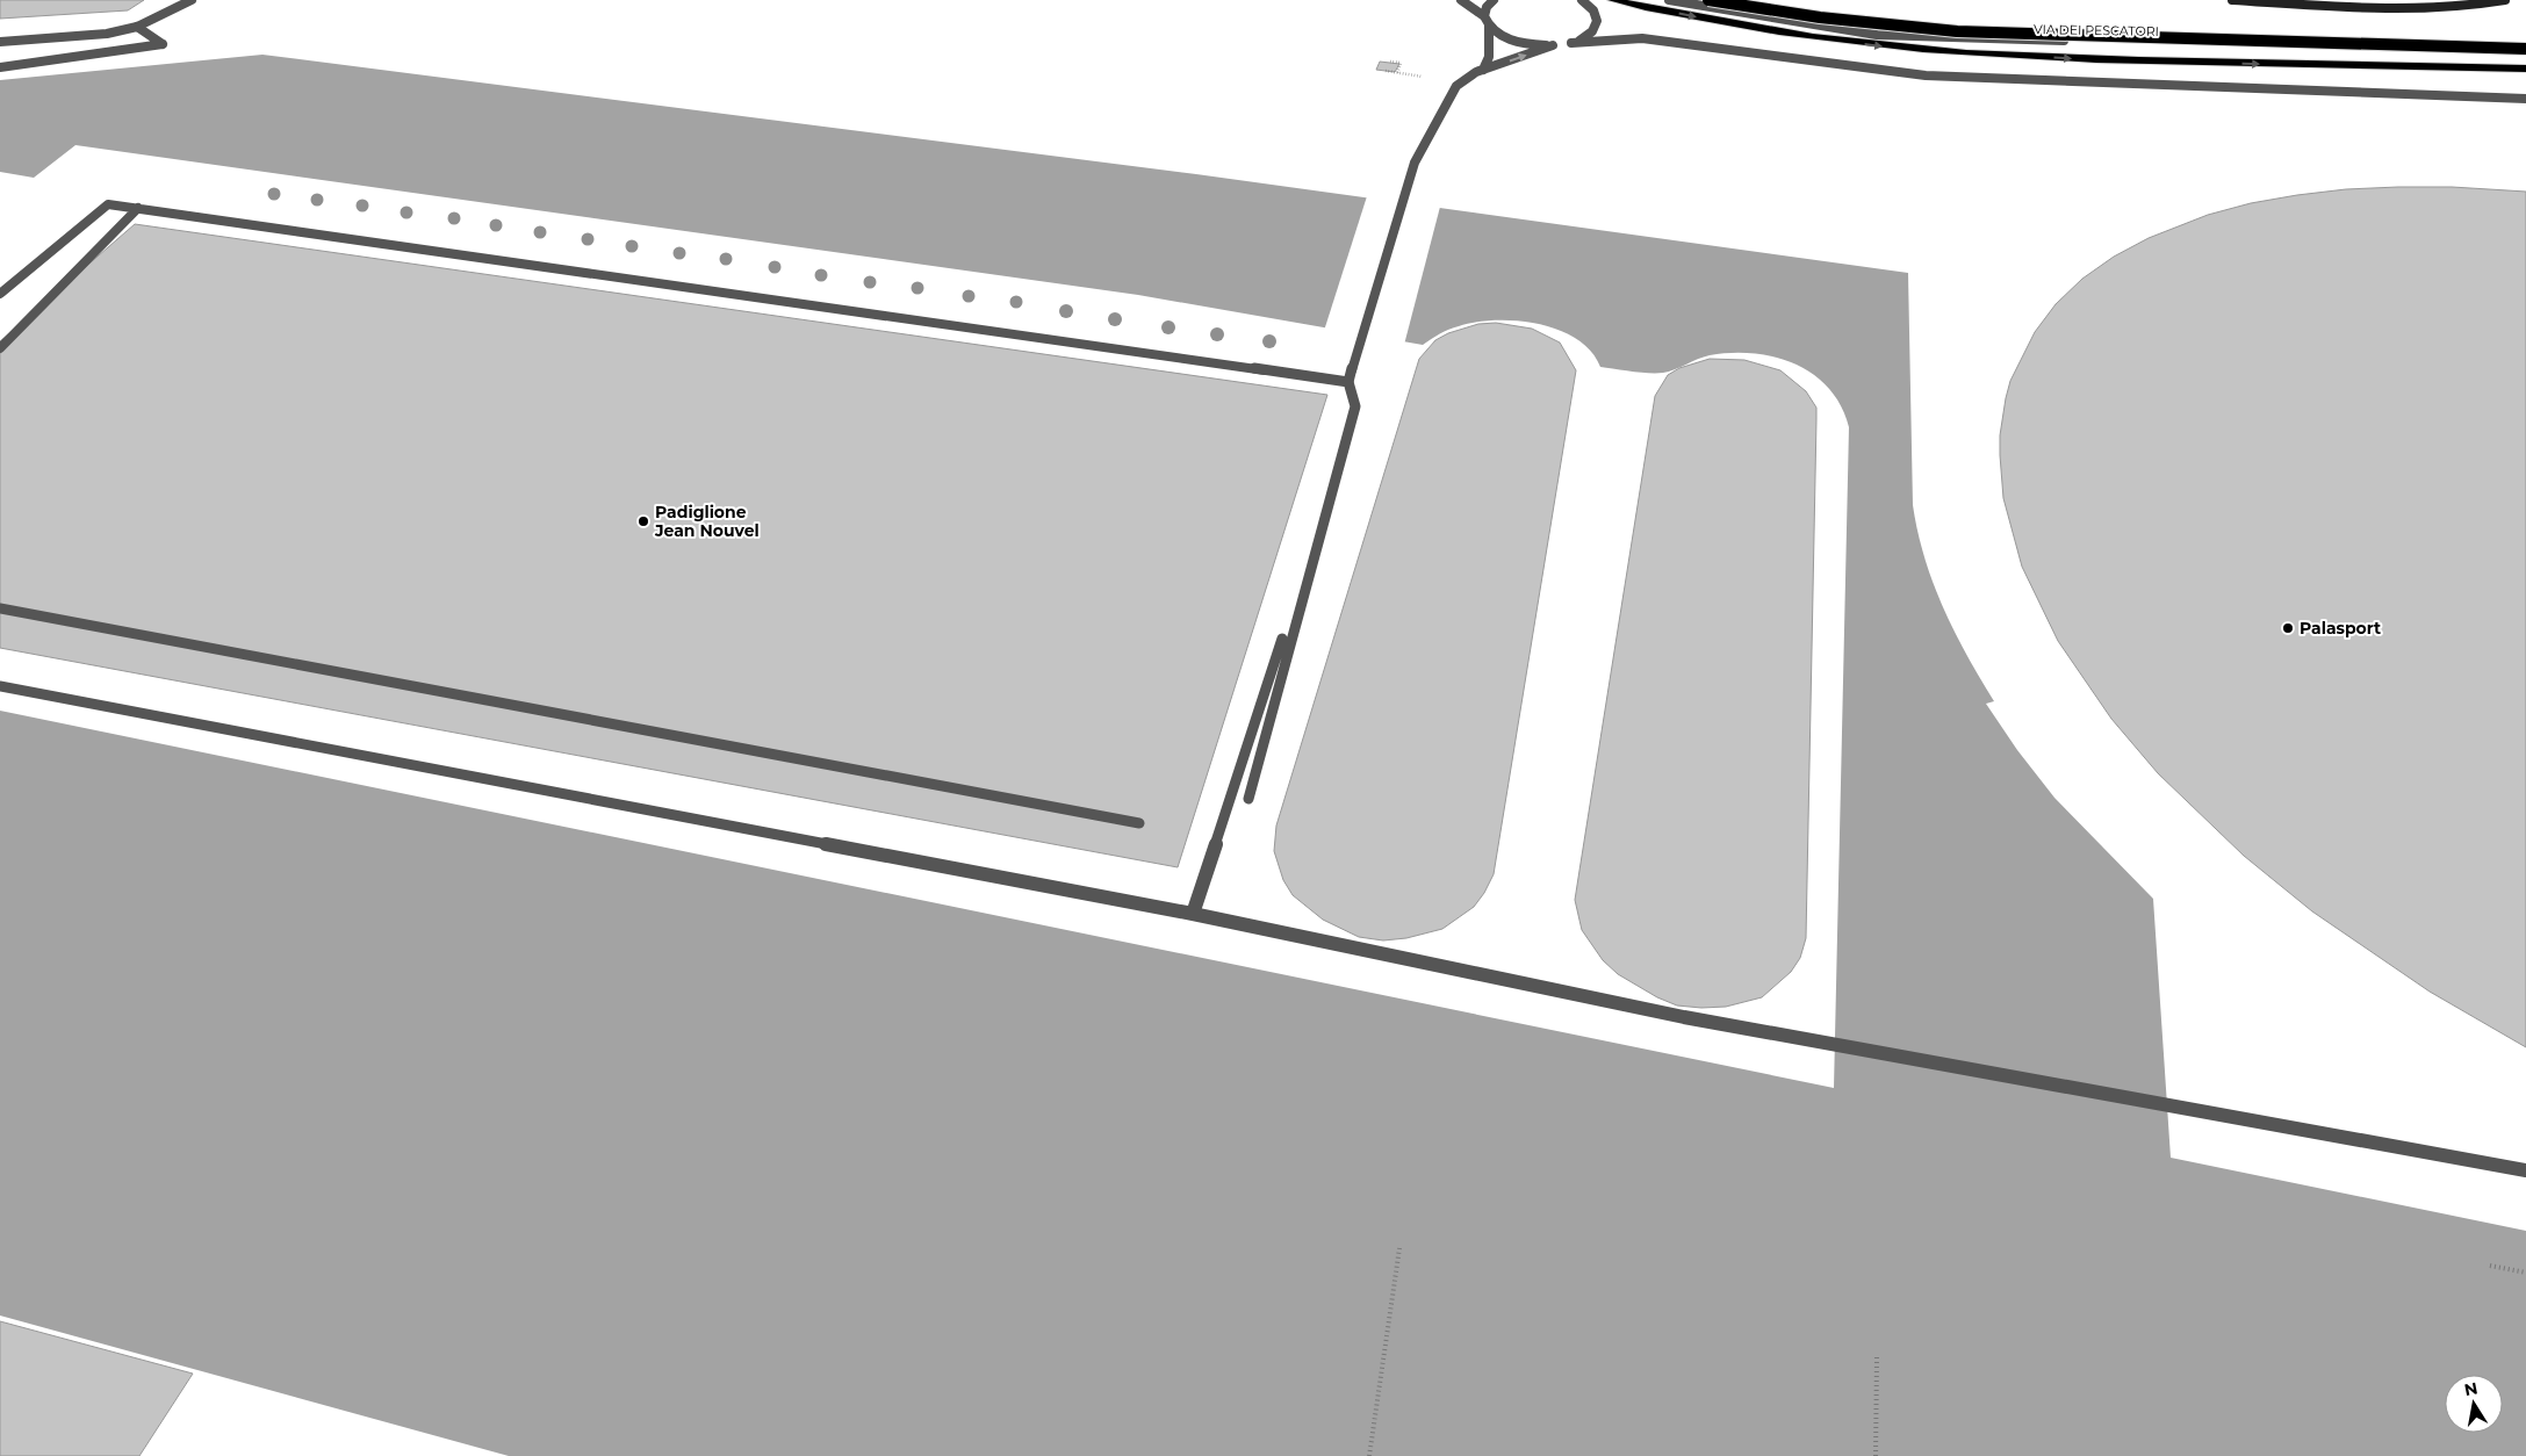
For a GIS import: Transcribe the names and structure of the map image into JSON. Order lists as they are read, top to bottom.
{
  "streets": {
    "street": ["VIA DEI PESCATORI"]
  },
  "places": ["Padiglione Jean Nouvel", "Palasport"],
  "north": "top"
}
